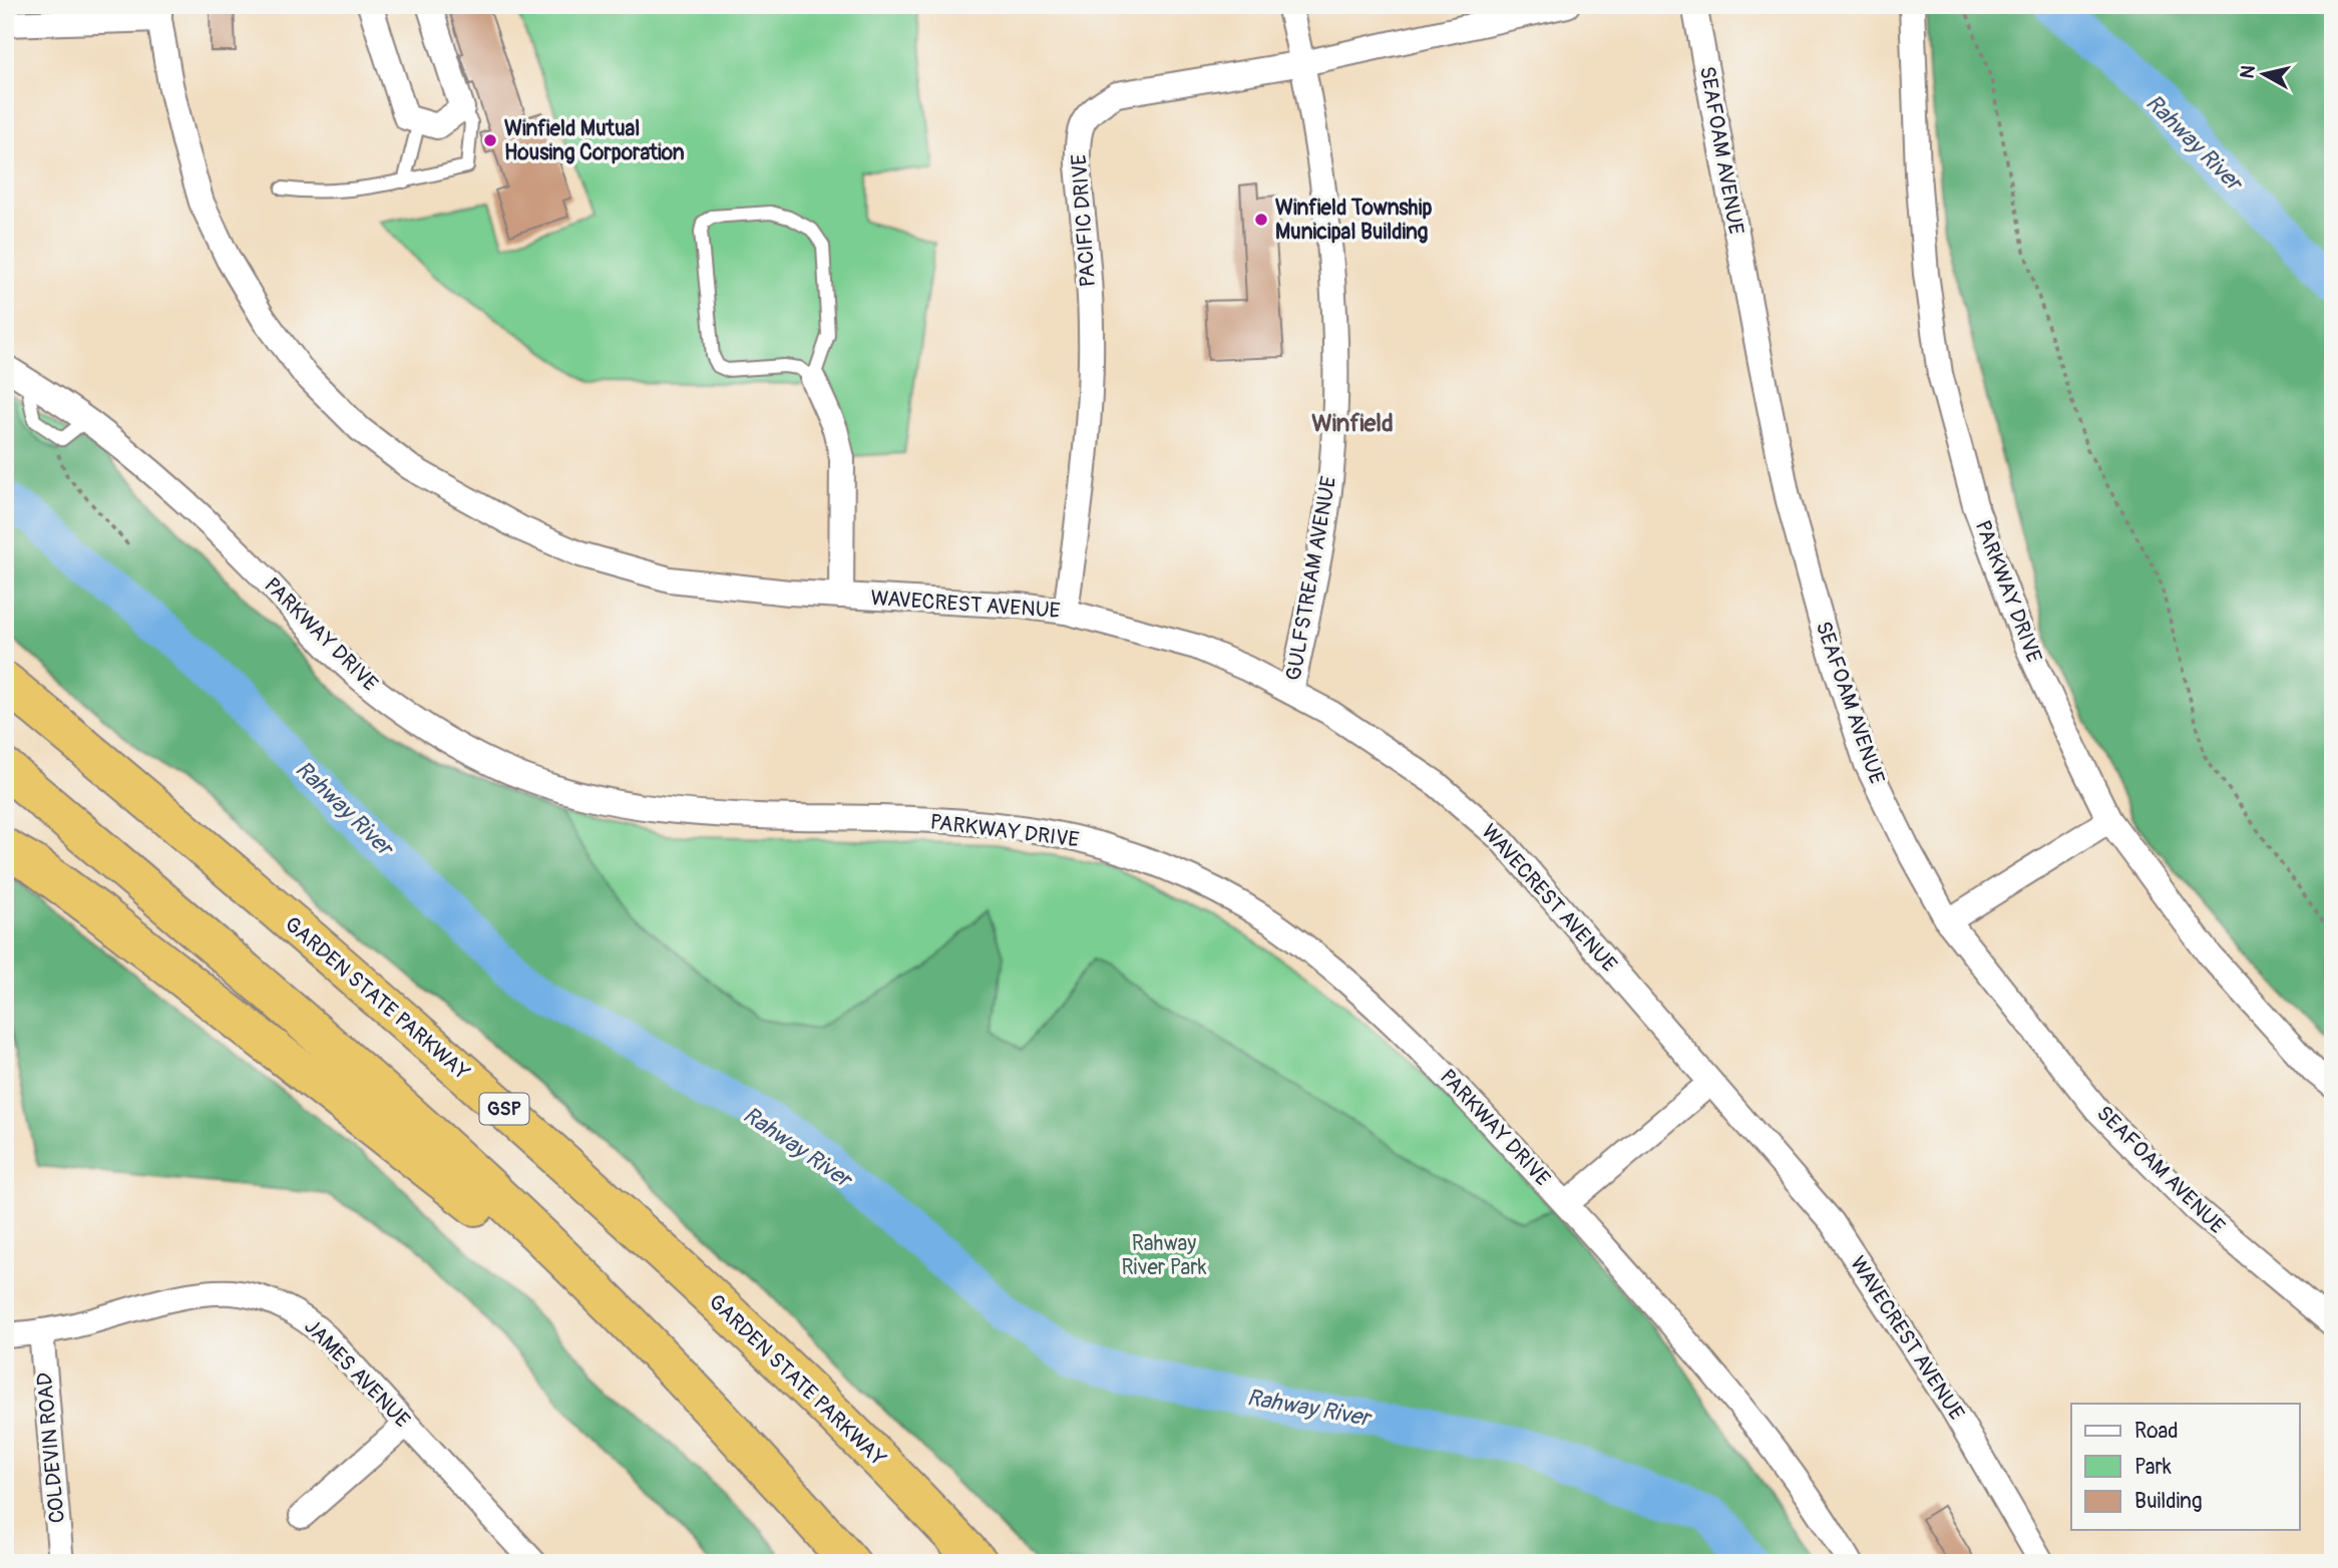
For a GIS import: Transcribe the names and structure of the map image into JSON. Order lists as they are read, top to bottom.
{
  "streets": {
    "highway": ["GARDEN STATE PARKWAY", "GSP"],
    "street": [
      "SEAFOAM AVENUE",
      "PACIFIC DRIVE",
      "GULFSTREAM AVENUE",
      "PARKWAY DRIVE",
      "WAVECREST AVENUE",
      "JAMES AVENUE",
      "COLDEVIN ROAD"
    ]
  },
  "crossings": [
    ["PACIFIC DRIVE", "GULFSTREAM AVENUE"],
    ["PACIFIC DRIVE", "WAVECREST AVENUE"],
    ["GULFSTREAM AVENUE", "WAVECREST AVENUE"],
    ["JAMES AVENUE", "COLDEVIN ROAD"]
  ],
  "districts": ["Winfield"],
  "water": ["Rahway River"],
  "parks": ["Rahway River Park"],
  "places": ["Winfield Mutual Housing Corporation", "Winfield Township Municipal Building"],
  "legend": ["Road", "Park", "Building"],
  "north": "left"
}
